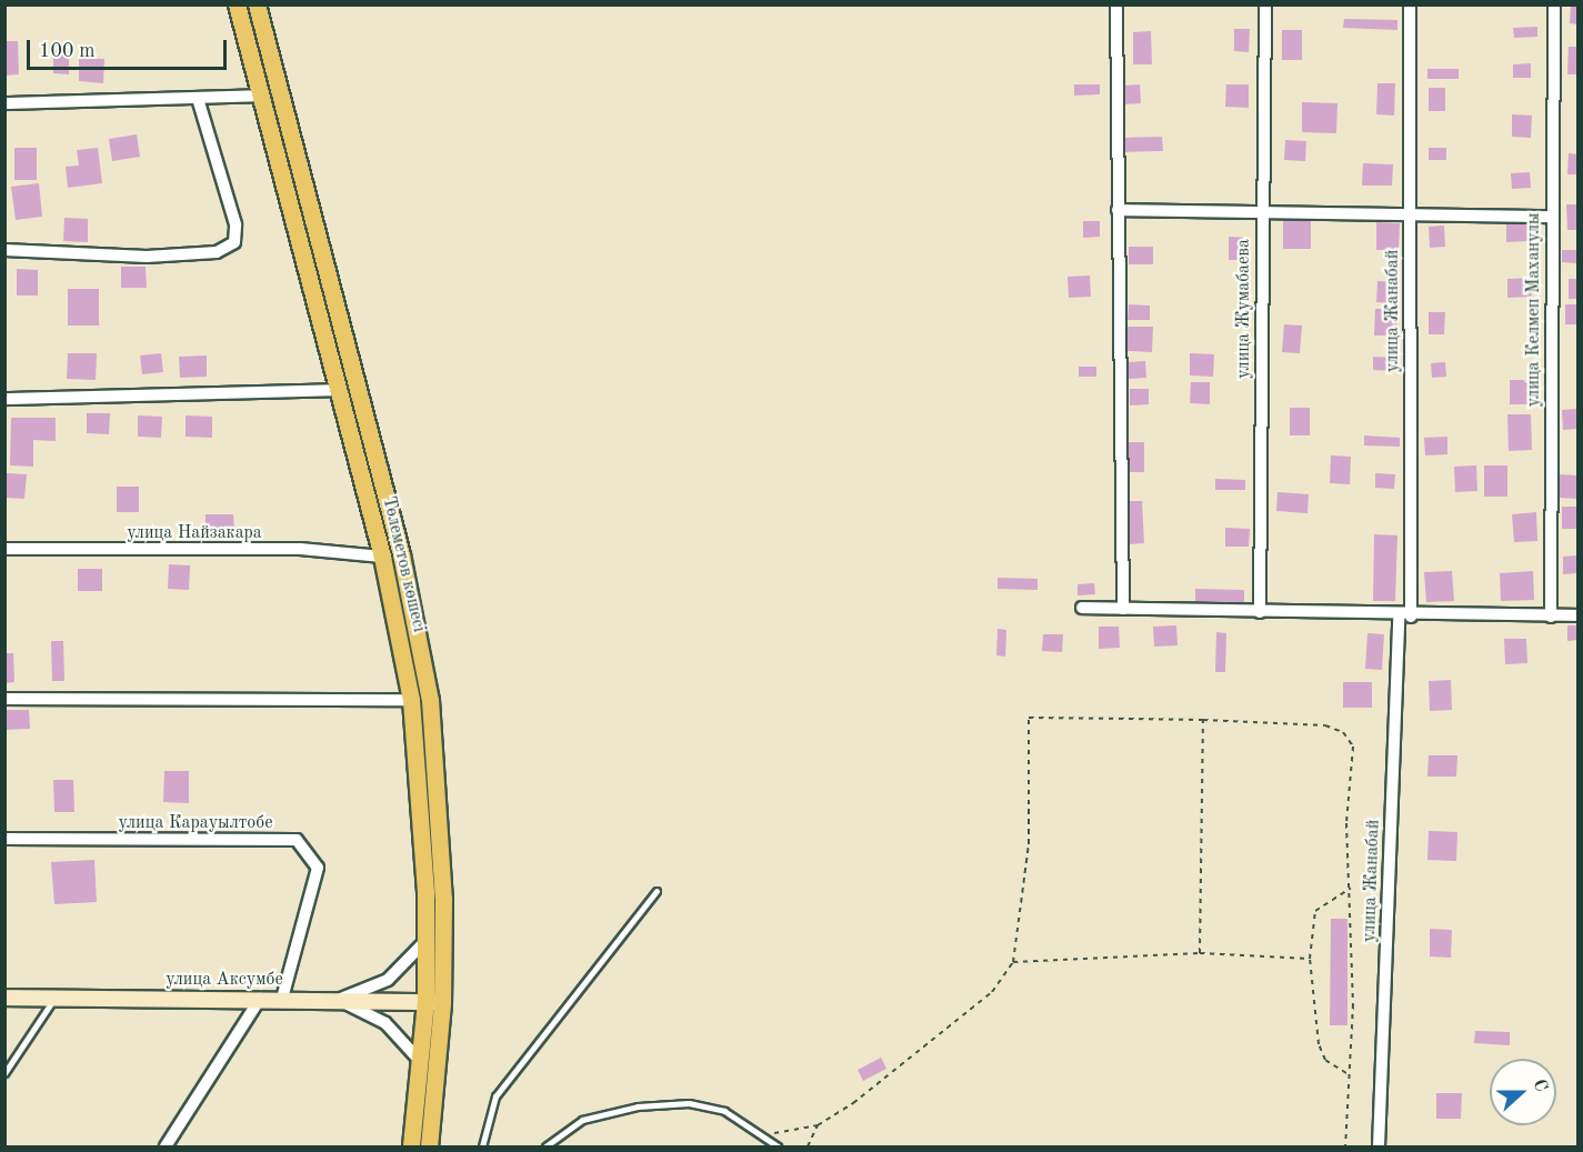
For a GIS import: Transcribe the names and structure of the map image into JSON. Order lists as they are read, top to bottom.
{
  "streets": {
    "main road": ["Төлеметов көшесі", "улица Аксумбе"],
    "street": [
      "улица Жумабаева",
      "улица Келмеп Маханулы",
      "улица Жанабай",
      "улица Найзакара",
      "улица Карауылтобе"
    ]
  },
  "crossings": [
    ["улица Найзакара", "Төлеметов көшесі"],
    ["Төлеметов көшесі", "улица Аксумбе"],
    ["улица Карауылтобе", "улица Аксумбе"]
  ],
  "scale_bar": "100 m",
  "north": "right"
}
